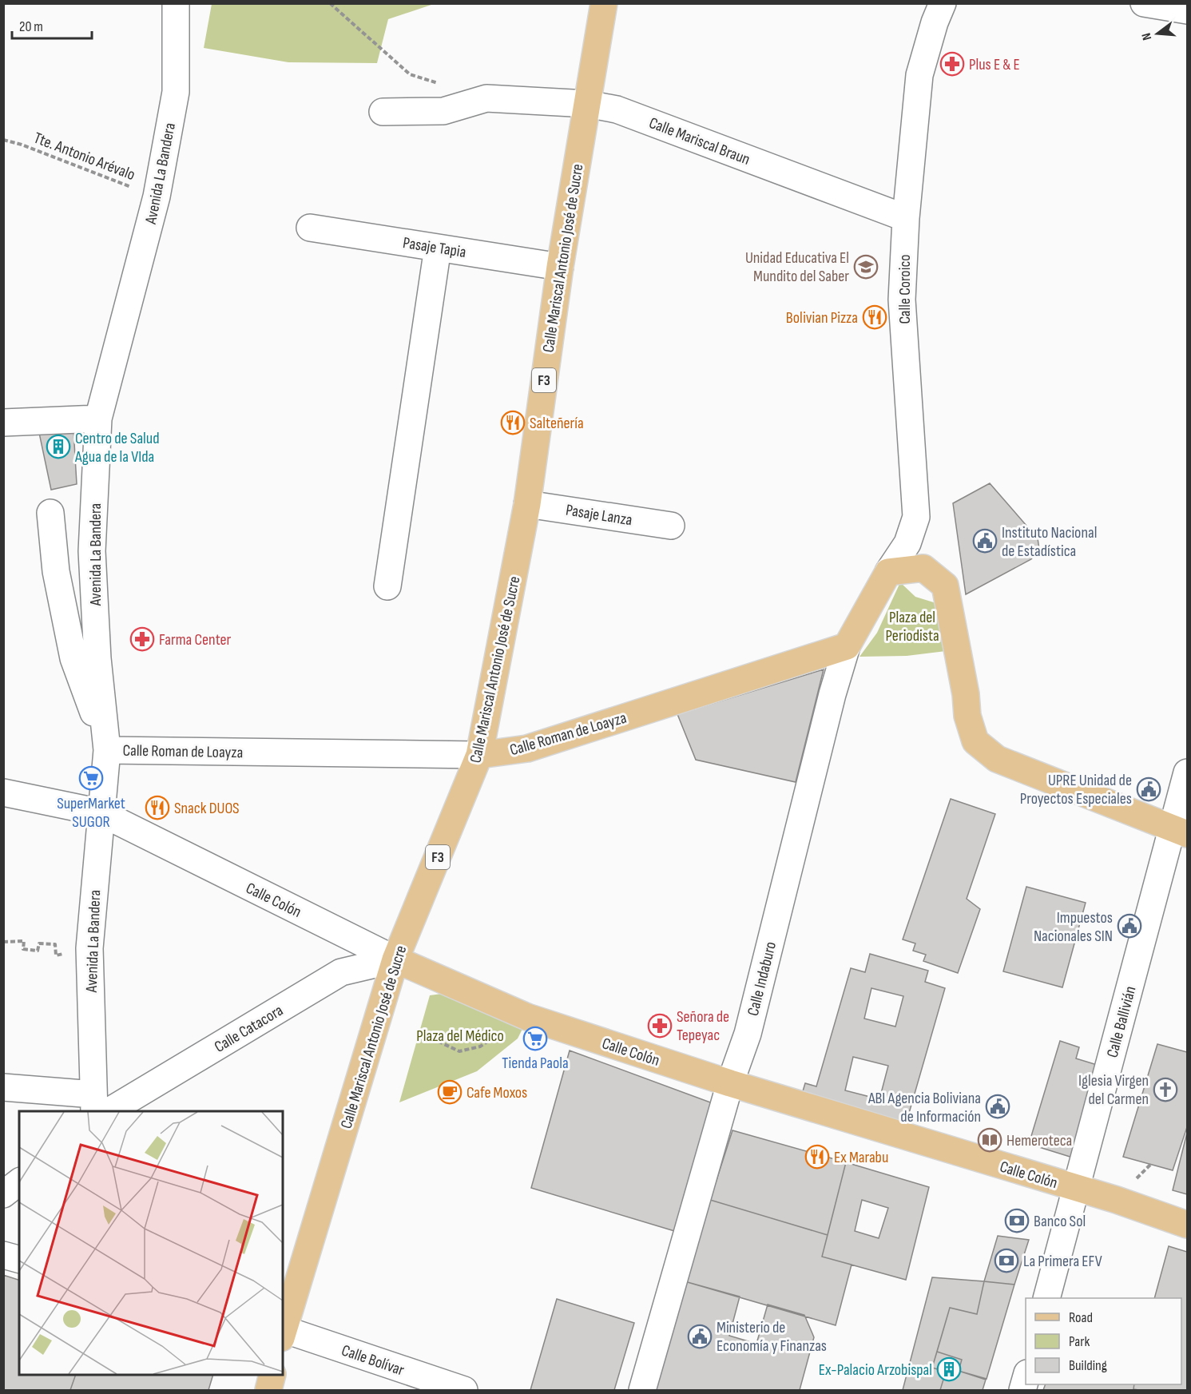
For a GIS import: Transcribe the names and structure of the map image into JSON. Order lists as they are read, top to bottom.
{
  "streets": {
    "main road": [
      "Calle Mariscal Antonio José de Sucre",
      "F3",
      "Calle Roman de Loayza",
      "Calle Colón",
      "Calle Indaburo"
    ],
    "street": [
      "Calle Mariscal Braun",
      "Avenida La Bandera",
      "Pasaje Tapia",
      "Calle Coroico",
      "Pasaje Lanza",
      "Calle Ballivián",
      "Calle Catacora",
      "Calle Bolívar"
    ],
    "path": ["Tte. Antonio Arévalo"]
  },
  "crossings": [
    ["Calle Mariscal Braun", "Calle Mariscal Antonio José de Sucre"],
    ["Calle Mariscal Braun", "Calle Coroico"],
    ["Tte. Antonio Arévalo", "Avenida La Bandera"],
    ["Avenida La Bandera", "Calle Roman de Loayza"],
    ["Avenida La Bandera", "Calle Colón"],
    ["Avenida La Bandera", "Calle Catacora"],
    ["Pasaje Tapia", "Calle Mariscal Antonio José de Sucre"],
    ["Calle Mariscal Antonio José de Sucre", "Pasaje Lanza"],
    ["Calle Mariscal Antonio José de Sucre", "Calle Roman de Loayza"],
    ["Calle Mariscal Antonio José de Sucre", "Calle Colón"],
    ["Calle Mariscal Antonio José de Sucre", "Calle Catacora"],
    ["Calle Coroico", "Calle Indaburo"],
    ["Calle Roman de Loayza", "Calle Indaburo"],
    ["Calle Colón", "Calle Indaburo"],
    ["Calle Colón", "Calle Ballivián"],
    ["Calle Colón", "Calle Catacora"]
  ],
  "parks": ["Plaza del Periodista", "Plaza del Médico"],
  "places": {
    "pharmacy": ["Plus E & E", "Farma Center", "Señora de Tepeyac"],
    "school or university": ["Unidad Educativa El Mundito del Saber"],
    "restaurant": [
      "Bolivian Pizza",
      "Salteñería",
      "Snack DUOS",
      "Ex Marabu"
    ],
    "building": ["Centro de Salud Agua de la VIda", "Ex-Palacio Arzobispal"],
    "public building": [
      "Instituto Nacional de Estadística",
      "UPRE Unidad de Proyectos Especiales",
      "Impuestos Nacionales SIN",
      "ABI Agencia Boliviana de Información",
      "Ministerio de Economía y Finanzas"
    ],
    "supermarket": ["SuperMarket SUGOR", "Tienda Paola"],
    "church": ["Iglesia Virgen del Carmen"],
    "cafe": ["Cafe Moxos"],
    "library": ["Hemeroteca"],
    "bank": ["Banco Sol", "La Primera EFV"]
  },
  "legend": ["Road", "Park", "Building"],
  "scale_bar": "20 m",
  "north": "left"
}
